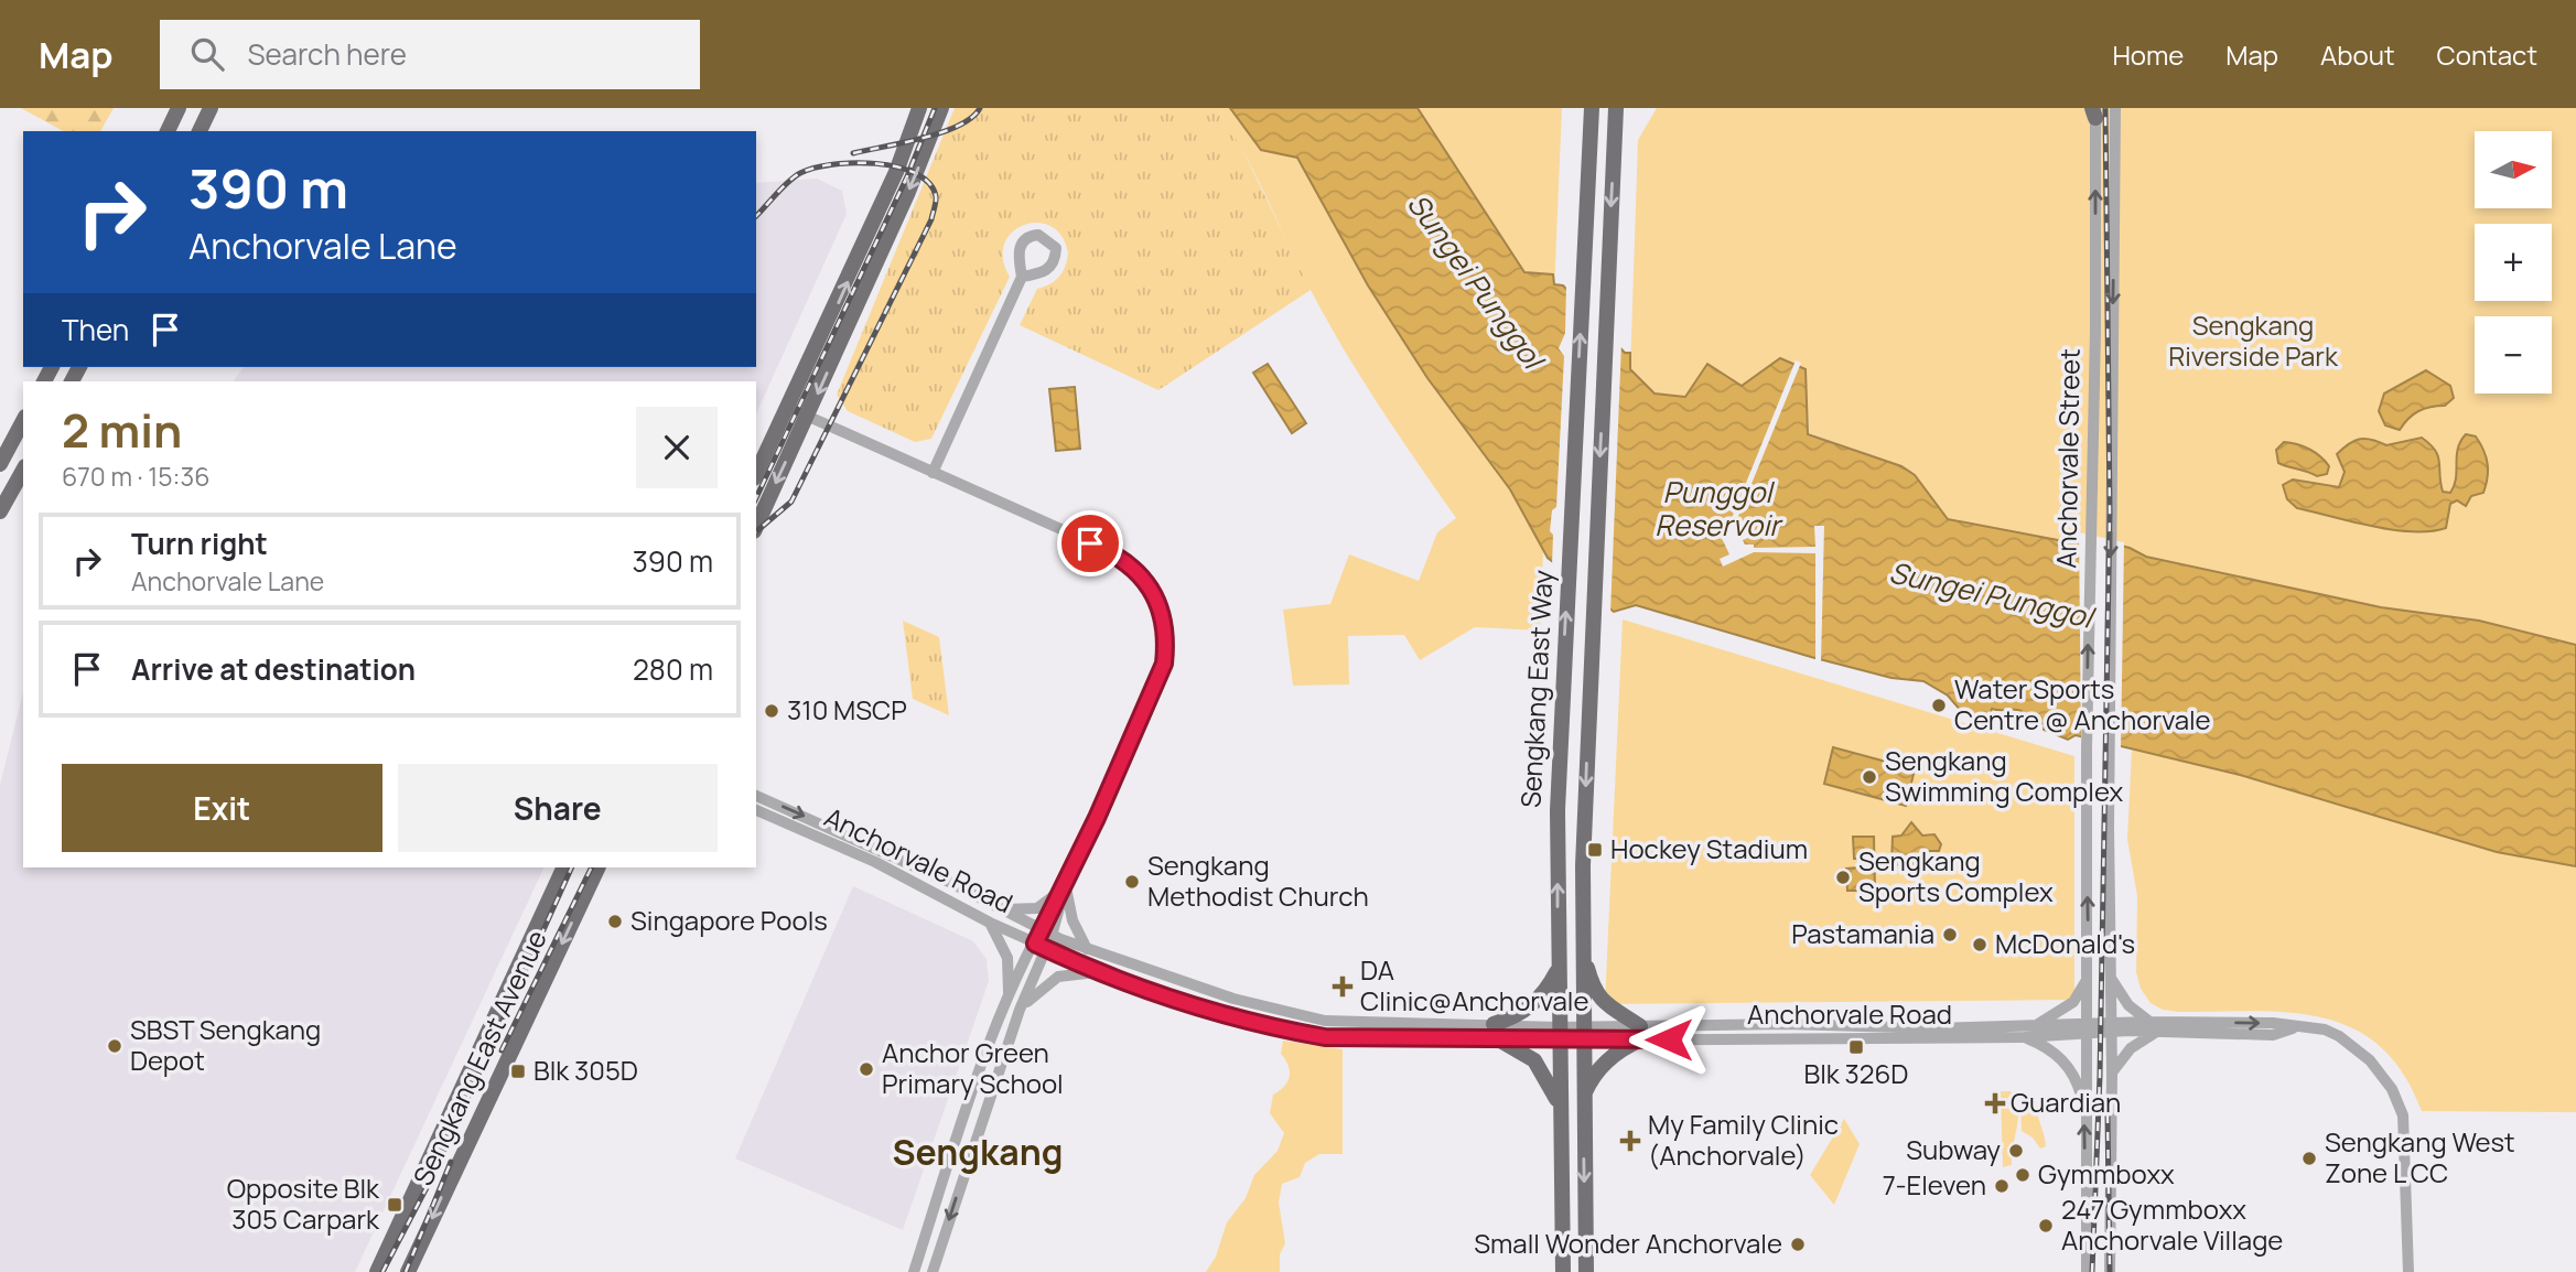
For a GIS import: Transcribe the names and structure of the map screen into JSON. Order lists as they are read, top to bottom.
{
  "streets": {
    "main road": ["Sengkang East Way", "Sengkang East Avenue"],
    "street": ["Anchorvale Street", "Anchorvale Road"]
  },
  "crossings": [
    ["Anchorvale Street", "Anchorvale Road"],
    ["Sengkang East Way", "Anchorvale Road"]
  ],
  "districts": ["Sengkang"],
  "water": ["Sungei Punggol", "Punggol Reservoir"],
  "parks": ["Sengkang Riverside Park"],
  "places": {
    "other": [
      "Water Sports Centre @ Anchorvale",
      "310 MSCP",
      "Sengkang Swimming Complex",
      "Sengkang Sports Complex",
      "Sengkang Methodist Church",
      "Singapore Pools",
      "Pastamania",
      "McDonald's",
      "SBST Sengkang Depot",
      "Anchor Green Primary School",
      "Subway",
      "Sengkang West Zone L CC",
      "Gymmboxx",
      "7-Eleven",
      "247 Gymmboxx Anchorvale Village",
      "Small Wonder Anchorvale"
    ],
    "transit": [
      "Hockey Stadium",
      "Blk 326D",
      "Blk 305D",
      "Opposite Blk 305 Carpark"
    ],
    "health": ["DA Clinic@Anchorvale", "Guardian", "My Family Clinic (Anchorvale)"]
  },
  "north": "right",
  "page": {
    "header": "Map",
    "search": "Search here",
    "nav": [
      "Home",
      "Map",
      "About",
      "Contact"
    ],
    "map_buttons": ["+", "−"],
    "turn": ["390 m", "Anchorvale Lane"],
    "then": "Then",
    "heading": ["2 min", "670 m · 15:36"],
    "list": [
      {
        "name": "Turn right",
        "note": "Anchorvale Lane",
        "value": "390 m"
      },
      {
        "name": "Arrive at destination",
        "value": "280 m"
      }
    ],
    "buttons": ["Exit", "Share"]
  }
}
